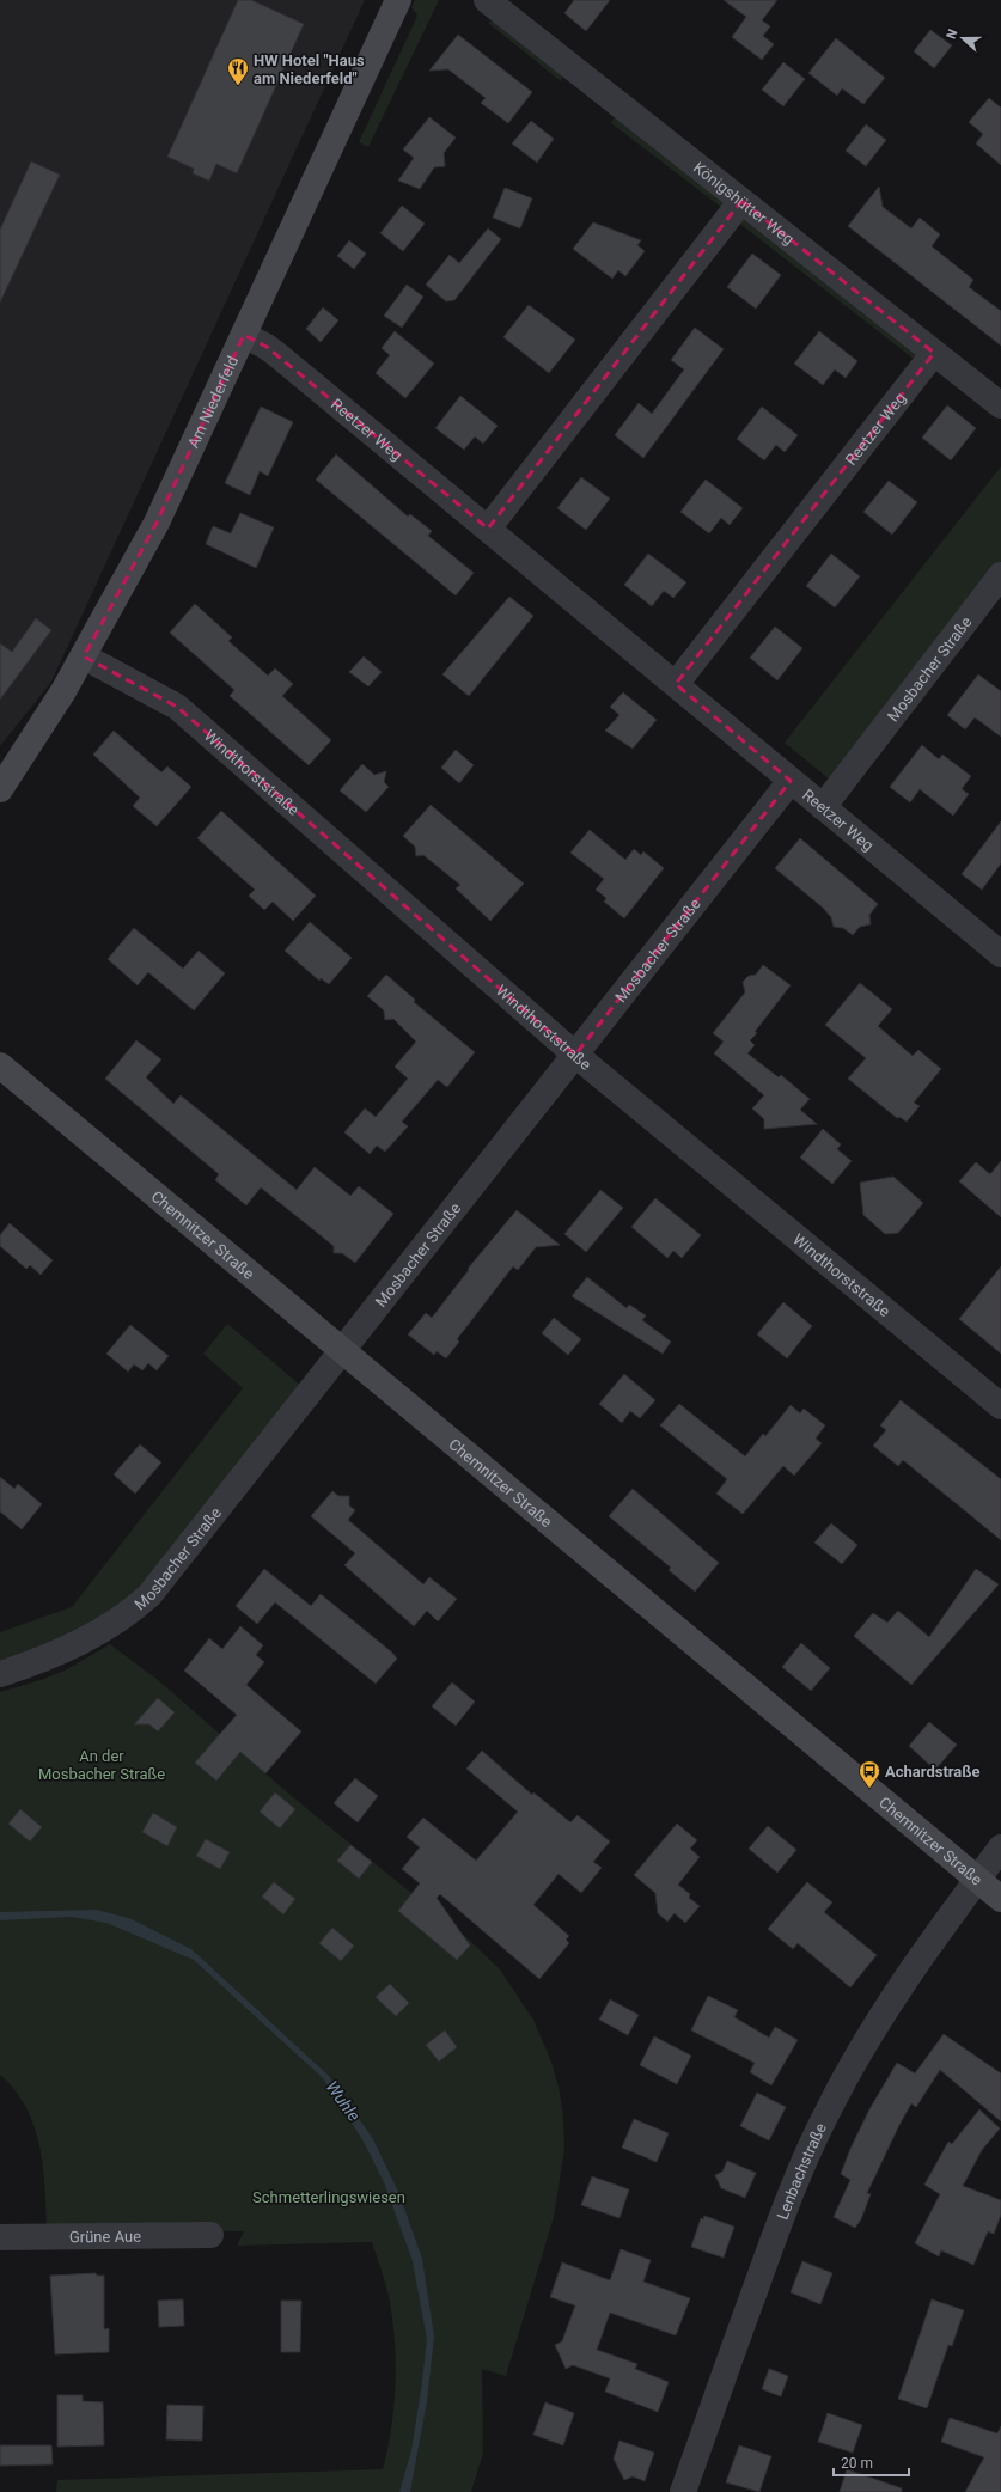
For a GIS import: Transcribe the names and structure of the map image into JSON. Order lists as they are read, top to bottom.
{
  "streets": {
    "main road": ["Am Niederfeld", "Chemnitzer Straße"],
    "street": [
      "Königshütter Weg",
      "Reetzer Weg",
      "Mosbacher Straße",
      "Windthorststraße",
      "Lenbachstraße",
      "Grüne Aue"
    ]
  },
  "crossings": [
    ["Königshütter Weg", "Reetzer Weg"],
    ["Am Niederfeld", "Reetzer Weg"],
    ["Am Niederfeld", "Windthorststraße"],
    ["Reetzer Weg", "Mosbacher Straße"],
    ["Mosbacher Straße", "Windthorststraße"],
    ["Mosbacher Straße", "Chemnitzer Straße"],
    ["Chemnitzer Straße", "Lenbachstraße"]
  ],
  "water": ["Wuhle"],
  "parks": ["An der Mosbacher Straße", "Schmetterlingswiesen"],
  "places": {
    "restaurant": ["HW Hotel \"Haus am Niederfeld\""],
    "bus stop": ["Achardstraße"]
  },
  "scale_bar": "20 m",
  "north": "left"
}
